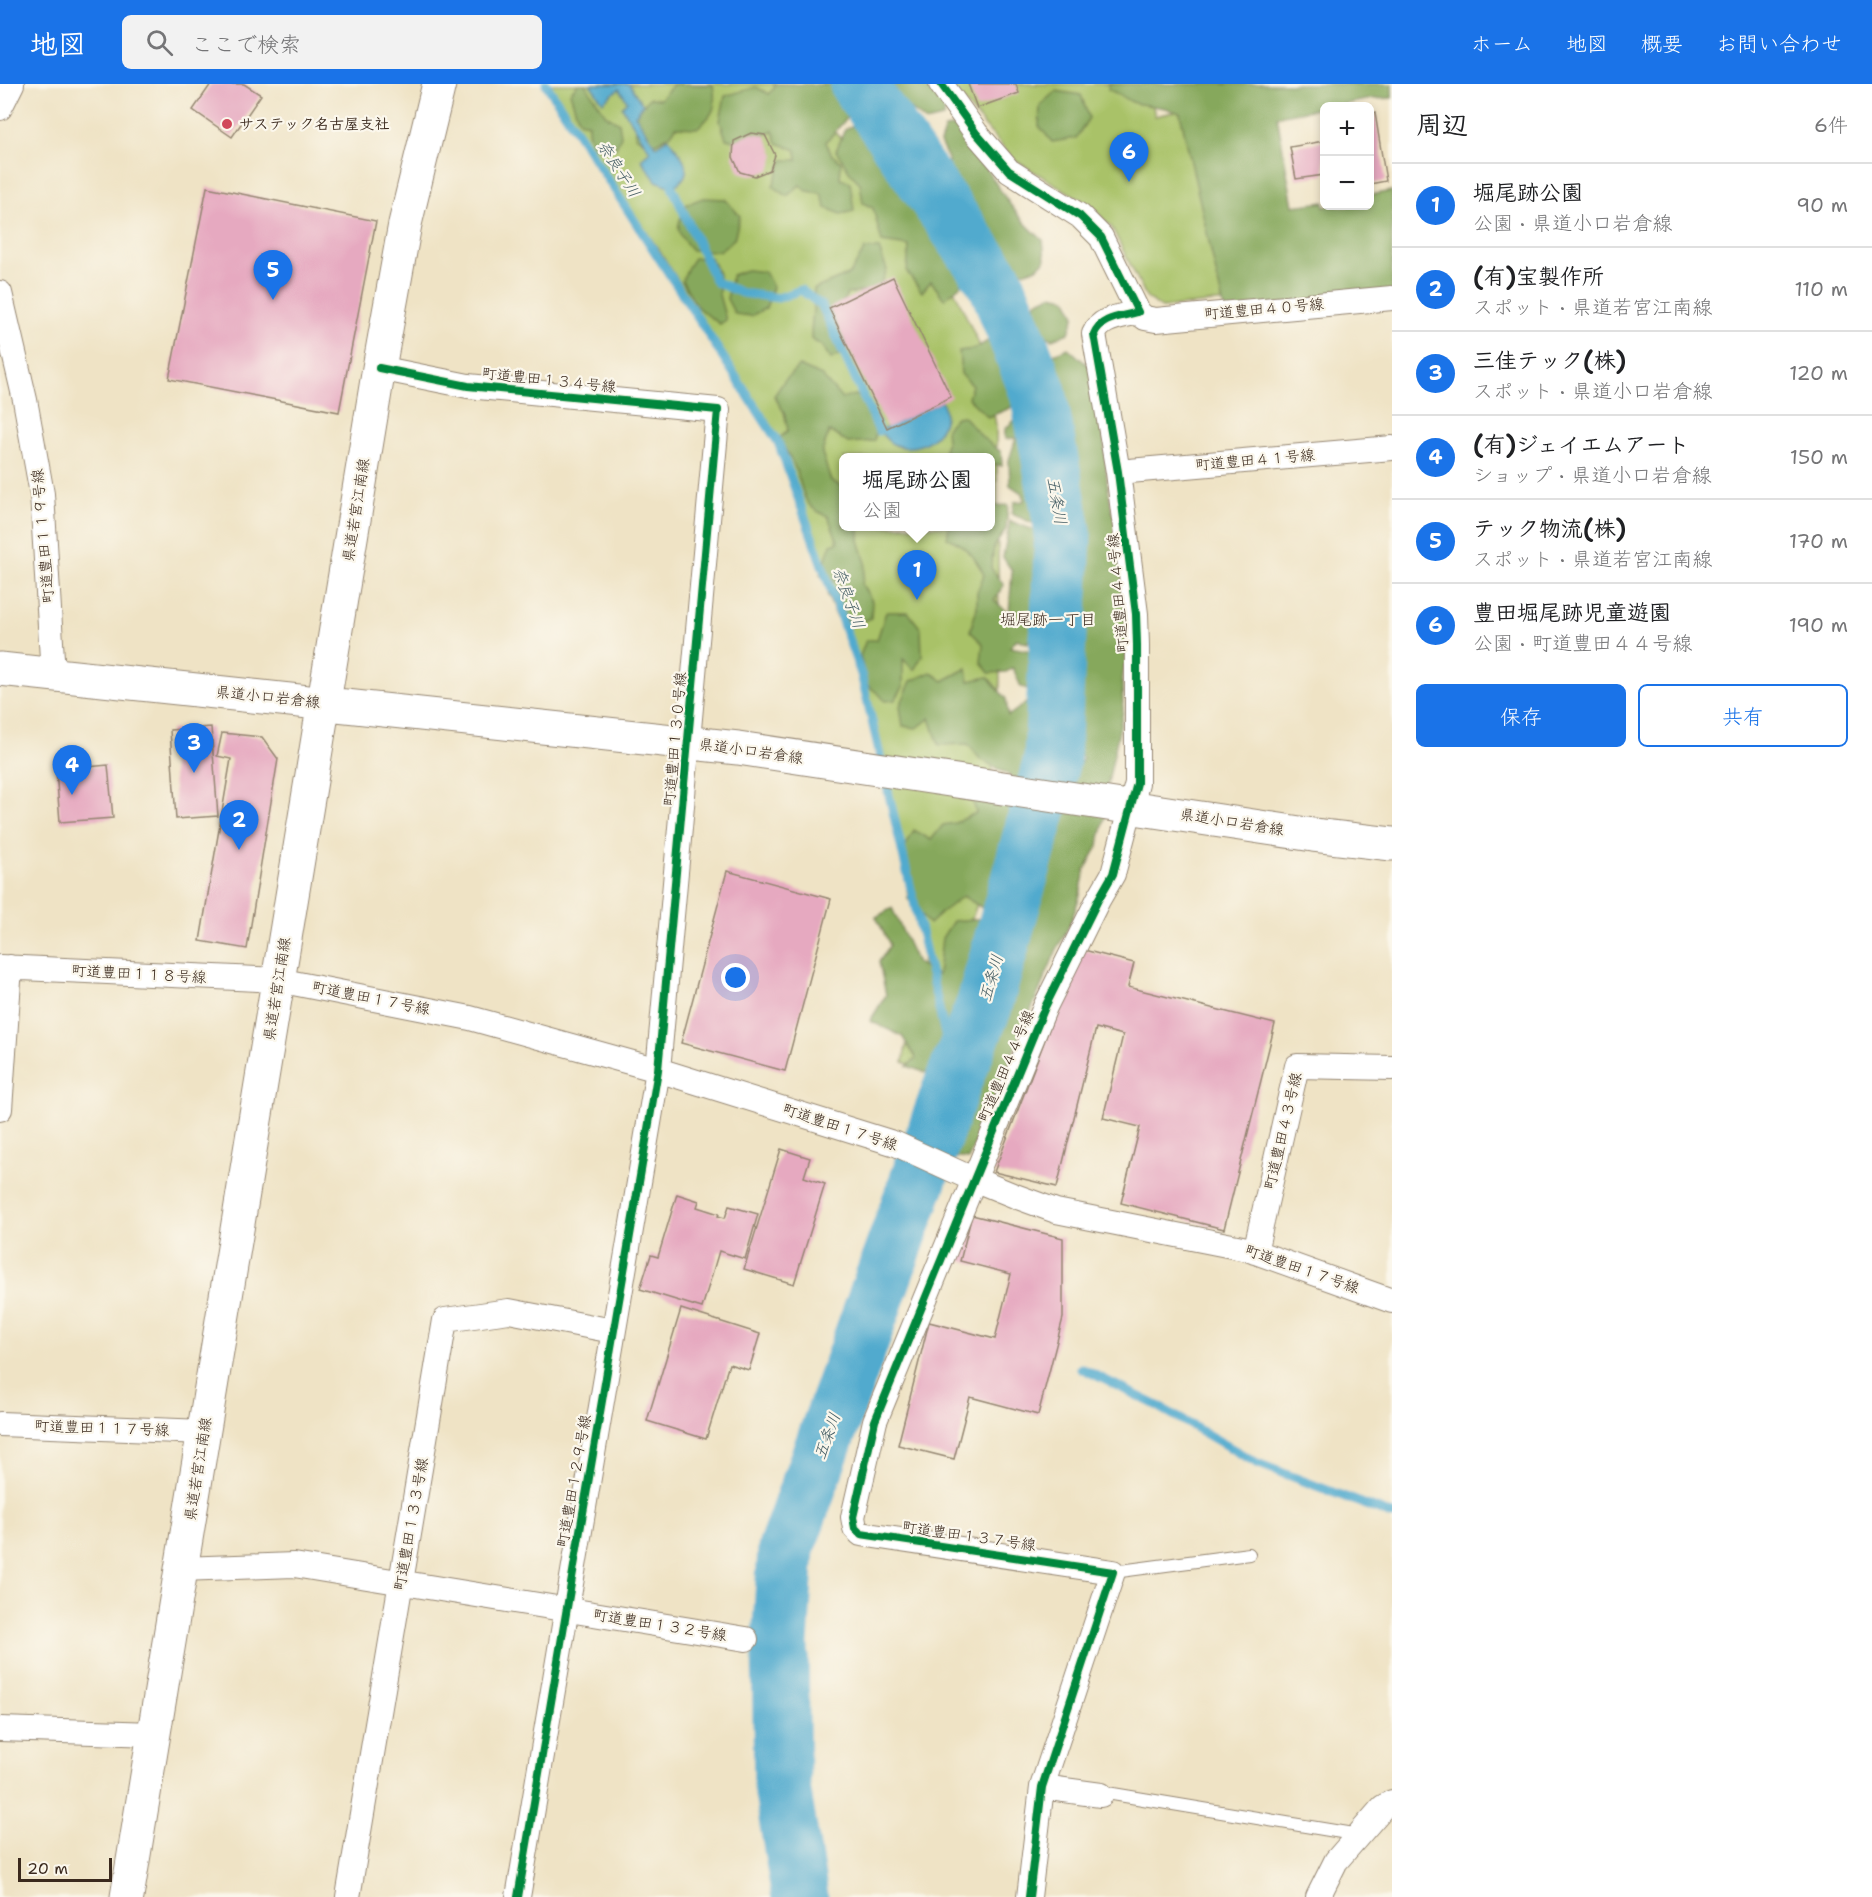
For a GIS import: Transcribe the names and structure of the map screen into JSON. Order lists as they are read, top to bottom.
{
  "streets": {
    "main road": ["県道若宮江南線", "県道小口岩倉線"],
    "street": [
      "町道豊田４０号線",
      "町道豊田１３４号線",
      "町道豊田４１号線",
      "町道豊田１１９号線",
      "町道豊田４４号線",
      "町道豊田１３０号線",
      "町道豊田１１８号線",
      "町道豊田１７号線",
      "町道豊田４３号線",
      "町道豊田１１７号線",
      "町道豊田１２９号線",
      "町道豊田１３３号線",
      "町道豊田１３７号線",
      "町道豊田１３２号線"
    ]
  },
  "crossings": [
    ["町道豊田４０号線", "町道豊田４４号線"],
    ["町道豊田１３４号線", "県道若宮江南線"],
    ["町道豊田１３４号線", "町道豊田１３０号線"],
    ["町道豊田４１号線", "町道豊田４４号線"],
    ["県道若宮江南線", "県道小口岩倉線"],
    ["県道若宮江南線", "町道豊田１１８号線"],
    ["県道若宮江南線", "町道豊田１７号線"],
    ["県道若宮江南線", "町道豊田１１７号線"],
    ["県道若宮江南線", "町道豊田１３２号線"],
    ["町道豊田１１９号線", "県道小口岩倉線"],
    ["町道豊田４４号線", "県道小口岩倉線"],
    ["町道豊田４４号線", "町道豊田１７号線"],
    ["町道豊田４４号線", "町道豊田１３７号線"],
    ["県道小口岩倉線", "町道豊田１３０号線"],
    ["町道豊田１３０号線", "町道豊田１７号線"],
    ["町道豊田１３０号線", "町道豊田１２９号線"],
    ["町道豊田１１８号線", "町道豊田１７号線"],
    ["町道豊田１７号線", "町道豊田４３号線"],
    ["町道豊田１７号線", "町道豊田１２９号線"],
    ["町道豊田１７号線", "町道豊田１３７号線"],
    ["町道豊田１２９号線", "町道豊田１３３号線"],
    ["町道豊田１２９号線", "町道豊田１３２号線"],
    ["町道豊田１３３号線", "町道豊田１３２号線"]
  ],
  "districts": ["堀尾跡一丁目"],
  "water": ["奈良子川", "五条川"],
  "places": ["サステック名古屋支社"],
  "scale_bar": "20 m",
  "page": {
    "header": "地図",
    "search": "ここで検索",
    "nav": [
      "ホーム",
      "地図",
      "概要",
      "お問い合わせ"
    ],
    "heading": ["周辺", "6件"],
    "map_buttons": ["+", "−"],
    "pins": [
      "6",
      "5",
      "1",
      "3",
      "4",
      "2"
    ],
    "list": [
      {
        "mark": "1",
        "name": "堀尾跡公園",
        "note": "公園 · 県道小口岩倉線",
        "value": "90 m"
      },
      {
        "mark": "2",
        "name": "(有)宝製作所",
        "note": "スポット · 県道若宮江南線",
        "value": "110 m"
      },
      {
        "mark": "3",
        "name": "三佳テック(株)",
        "note": "スポット · 県道小口岩倉線",
        "value": "120 m"
      },
      {
        "mark": "4",
        "name": "(有)ジェイエムアート",
        "note": "ショップ · 県道小口岩倉線",
        "value": "150 m"
      },
      {
        "mark": "5",
        "name": "テック物流(株)",
        "note": "スポット · 県道若宮江南線",
        "value": "170 m"
      },
      {
        "mark": "6",
        "name": "豊田堀尾跡児童遊園",
        "note": "公園 · 町道豊田４４号線",
        "value": "190 m"
      }
    ],
    "popup": ["堀尾跡公園", "公園"],
    "buttons": ["保存", "共有"],
    "scale": "20 m"
  }
}
